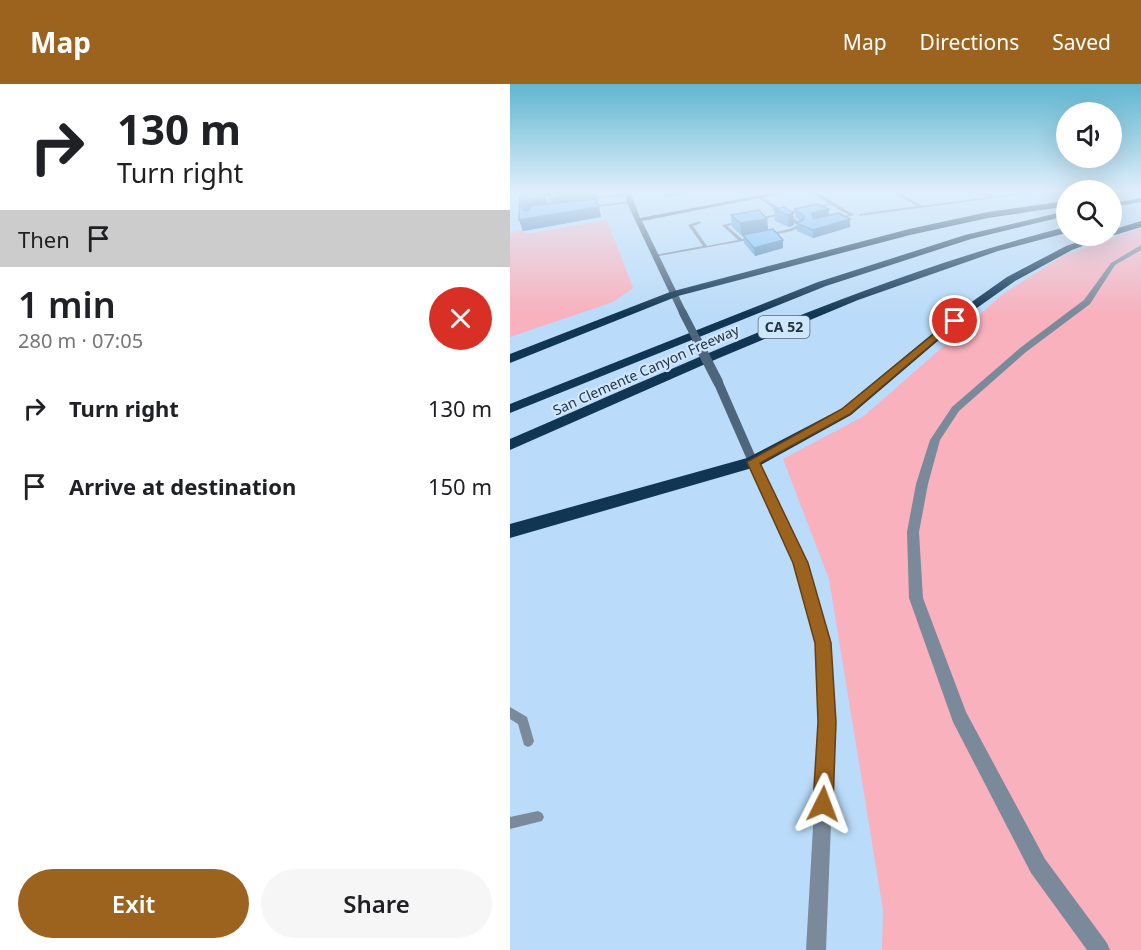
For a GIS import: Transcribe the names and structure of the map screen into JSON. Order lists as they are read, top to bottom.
{
  "streets": {
    "highway": ["CA 52", "San Clemente Canyon Freeway"]
  },
  "page": {
    "header": "Map",
    "nav": ["Map", "Directions", "Saved"],
    "turn": ["130 m", "Turn right"],
    "then": "Then",
    "heading": ["1 min", "280 m · 07:05"],
    "list": [
      {
        "name": "Turn right",
        "value": "130 m"
      },
      {
        "name": "Arrive at destination",
        "value": "150 m"
      }
    ],
    "buttons": ["Exit", "Share"]
  }
}
